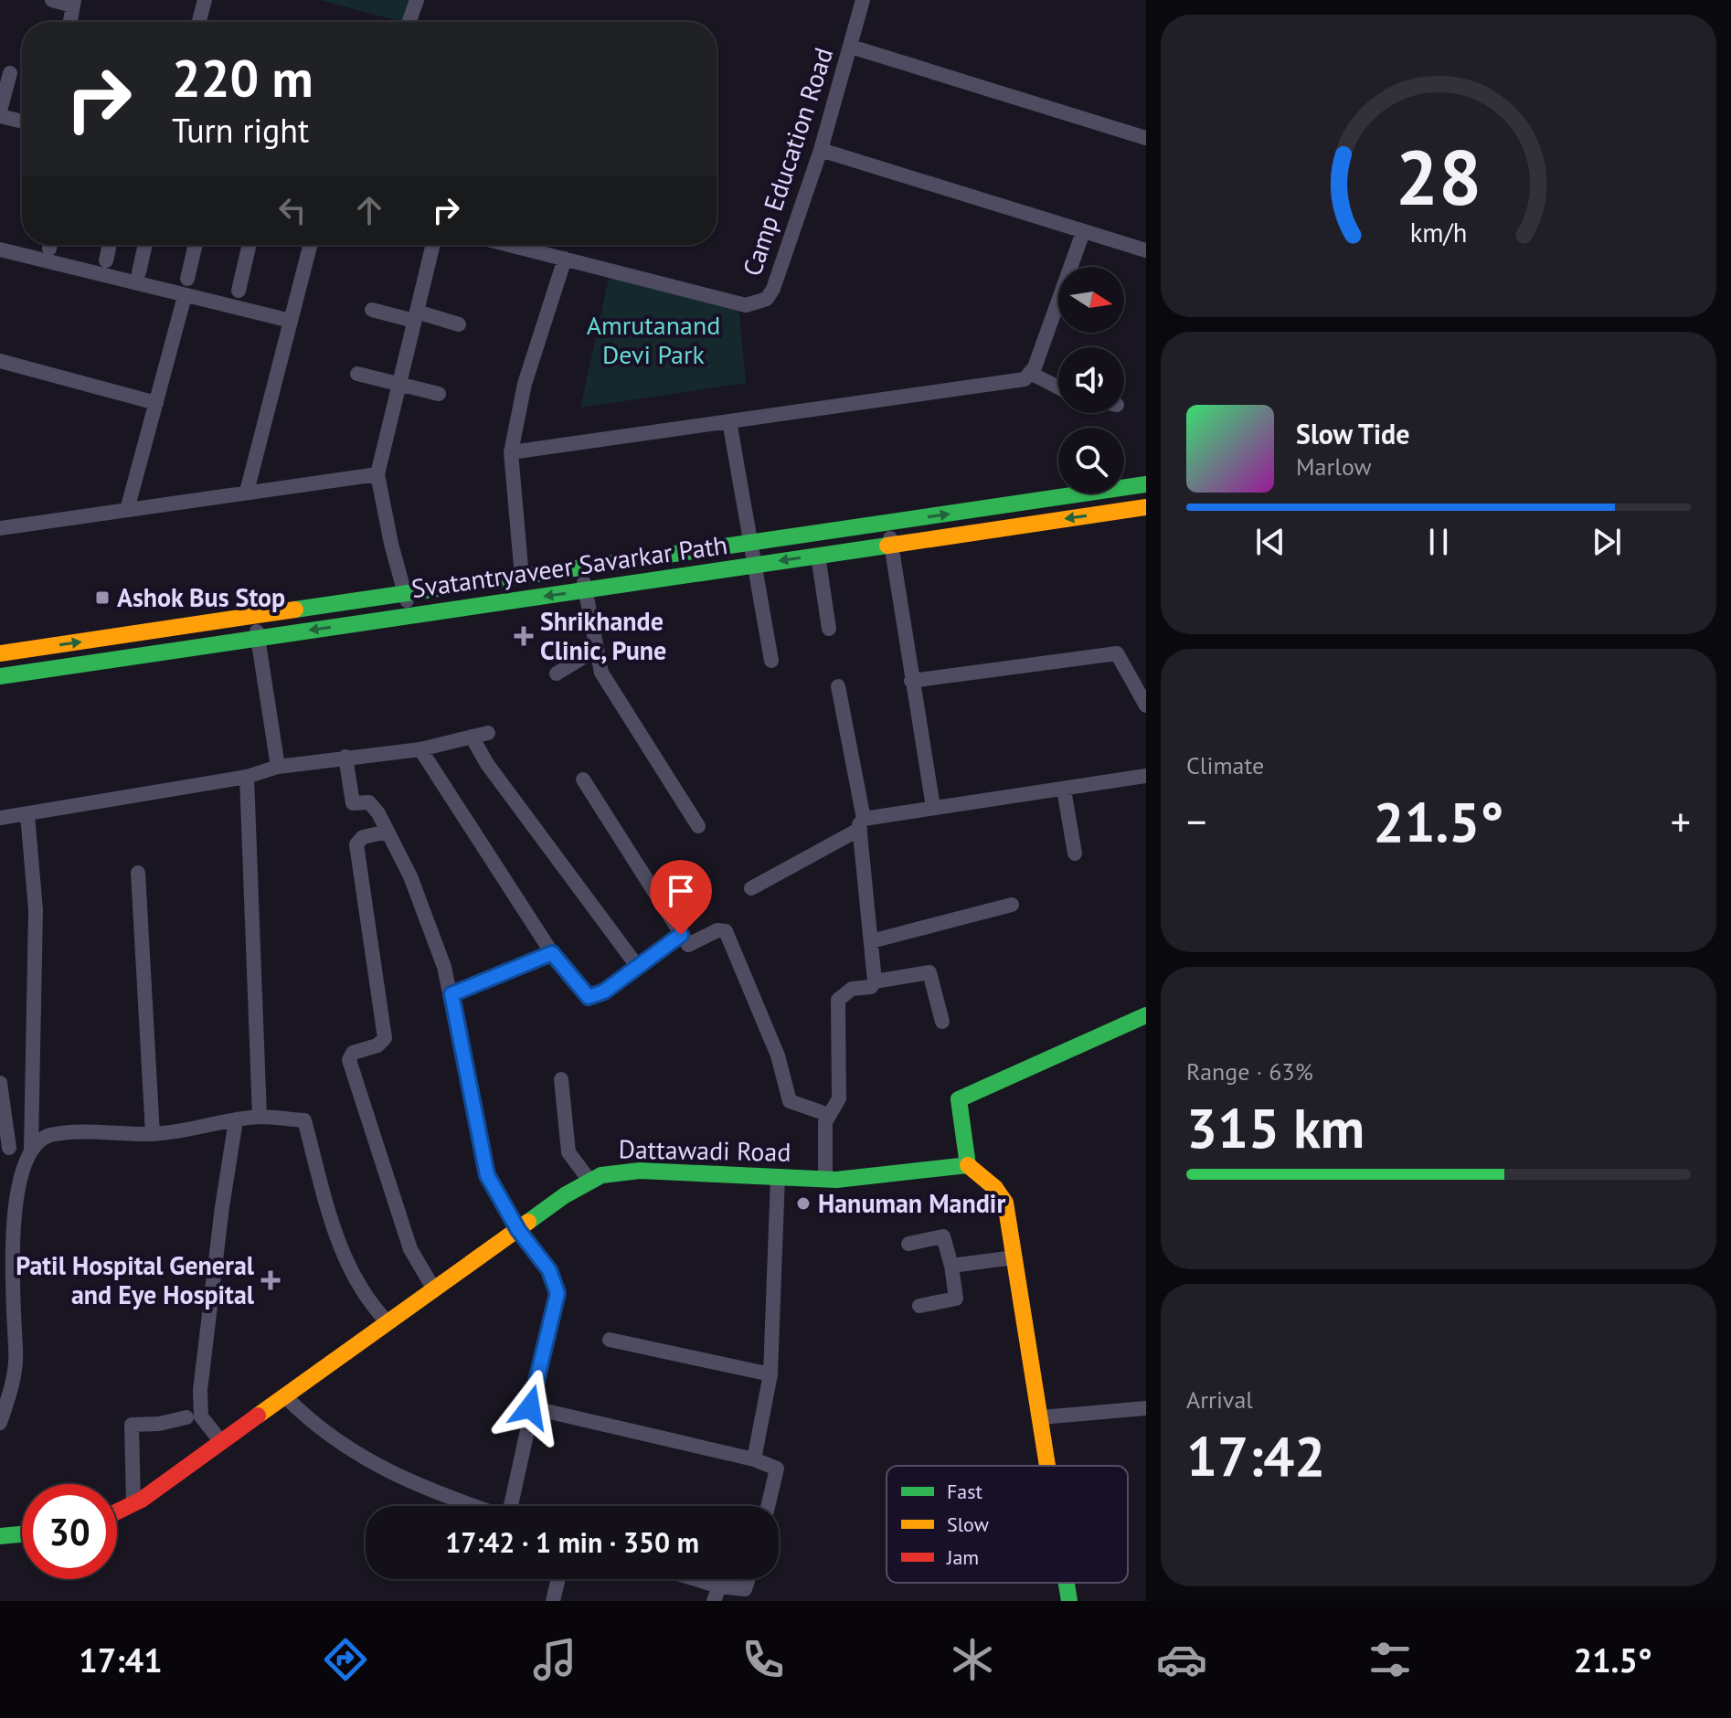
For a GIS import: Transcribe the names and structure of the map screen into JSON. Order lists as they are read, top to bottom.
{
  "streets": {
    "main road": ["Svatantryaveer Savarkar Path", "Dattawadi Road"],
    "street": ["Camp Education Road"]
  },
  "parks": ["Amrutanand Devi Park"],
  "places": {
    "transit": ["Ashok Bus Stop"],
    "health": ["Shrikhande Clinic, Pune", "Patil Hospital General and Eye Hospital"],
    "other": ["Hanuman Mandir"]
  },
  "legend": ["Fast", "Slow", "Jam"],
  "north": "right",
  "page": {
    "turn": ["220 m", "Turn right"],
    "song": ["Slow Tide", "Marlow"],
    "tile": [
      "Climate",
      ["Range · 63%", "315 km"],
      ["Arrival", "17:42"]
    ],
    "heat": ["−", "21.5°", "+"],
    "limit": "30",
    "trip": "17:42 · 1 min · 350 m",
    "tabs": ["17:41", "21.5°"],
    "gauge": ["28", "km/h"]
  }
}
